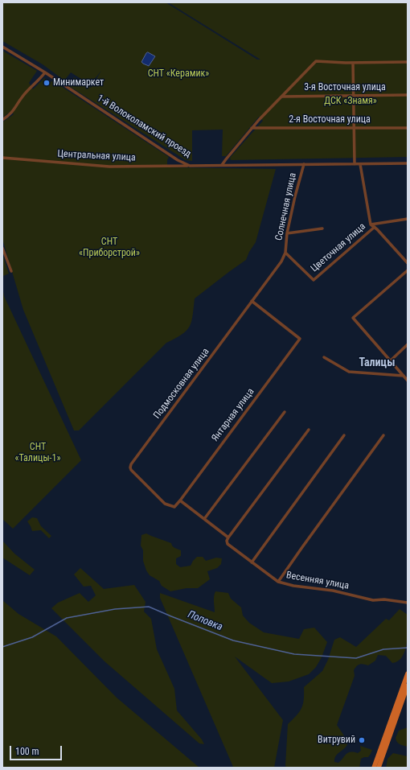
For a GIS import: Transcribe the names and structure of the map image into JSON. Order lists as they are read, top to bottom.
{
  "streets": {
    "street": [
      "3-я Восточная улица",
      "2-я Восточная улица",
      "1-й Волоколамский проезд",
      "Центральная улица",
      "Солнечная улица",
      "Цветочная улица",
      "Подмосковная улица",
      "Янтарная улица",
      "Весенняя улица"
    ]
  },
  "crossings": [
    ["1-й Волоколамский проезд", "Центральная улица"],
    ["1-й Волоколамский проезд", "Солнечная улица"],
    ["Солнечная улица", "Цветочная улица"],
    ["Солнечная улица", "Подмосковная улица"],
    ["Цветочная улица", "Подмосковная улица"],
    ["Подмосковная улица", "Янтарная улица"],
    ["Подмосковная улица", "Весенняя улица"],
    ["Янтарная улица", "Весенняя улица"]
  ],
  "districts": ["Талицы"],
  "water": ["Поповка"],
  "parks": [
    "СНТ «Керамик»",
    "ДСК «Знамя»",
    "СНТ «Приборстрой»",
    "СНТ «Талицы-1»"
  ],
  "places": ["Минимаркет", "Витрувий"],
  "scale_bar": "100 m"
}
